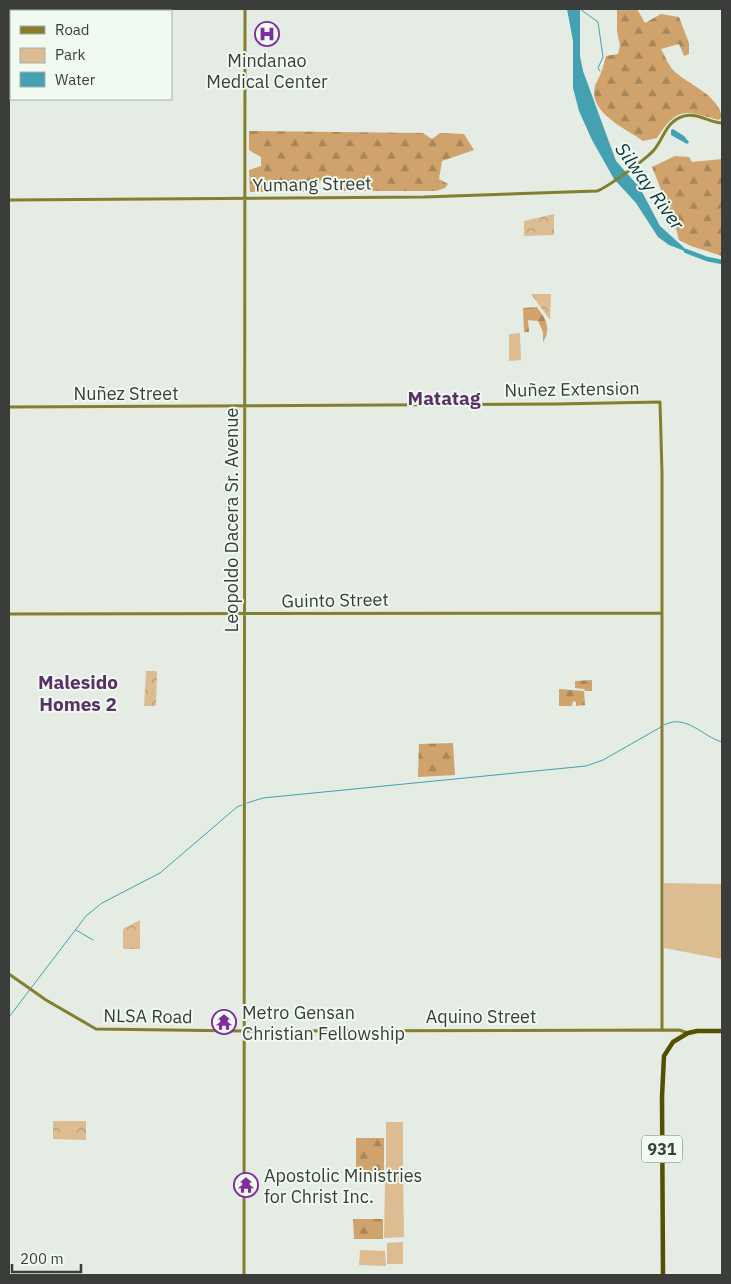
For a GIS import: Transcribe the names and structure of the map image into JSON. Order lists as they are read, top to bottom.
{
  "streets": {
    "highway": ["931"],
    "main road": [
      "Yumang Street",
      "Nuñez Extension",
      "Nuñez Street",
      "Leopoldo Dacera Sr. Avenue",
      "Guinto Street",
      "NLSA Road",
      "Aquino Street"
    ]
  },
  "crossings": [
    ["Yumang Street", "Leopoldo Dacera Sr. Avenue"],
    ["Nuñez Extension", "Nuñez Street"],
    ["Nuñez Extension", "Leopoldo Dacera Sr. Avenue"],
    ["Nuñez Extension", "Guinto Street"],
    ["Nuñez Street", "Leopoldo Dacera Sr. Avenue"],
    ["Leopoldo Dacera Sr. Avenue", "Guinto Street"],
    ["Leopoldo Dacera Sr. Avenue", "NLSA Road"],
    ["Leopoldo Dacera Sr. Avenue", "Aquino Street"],
    ["NLSA Road", "Aquino Street"],
    ["Aquino Street", "931"]
  ],
  "districts": ["Matatag", "Malesido Homes 2"],
  "water": ["Silway River"],
  "places": {
    "hospital": ["Mindanao Medical Center"],
    "temple": ["Metro Gensan Christian Fellowship", "Apostolic Ministries for Christ Inc."]
  },
  "legend": ["Road", "Park", "Water"],
  "scale_bar": "200 m"
}
